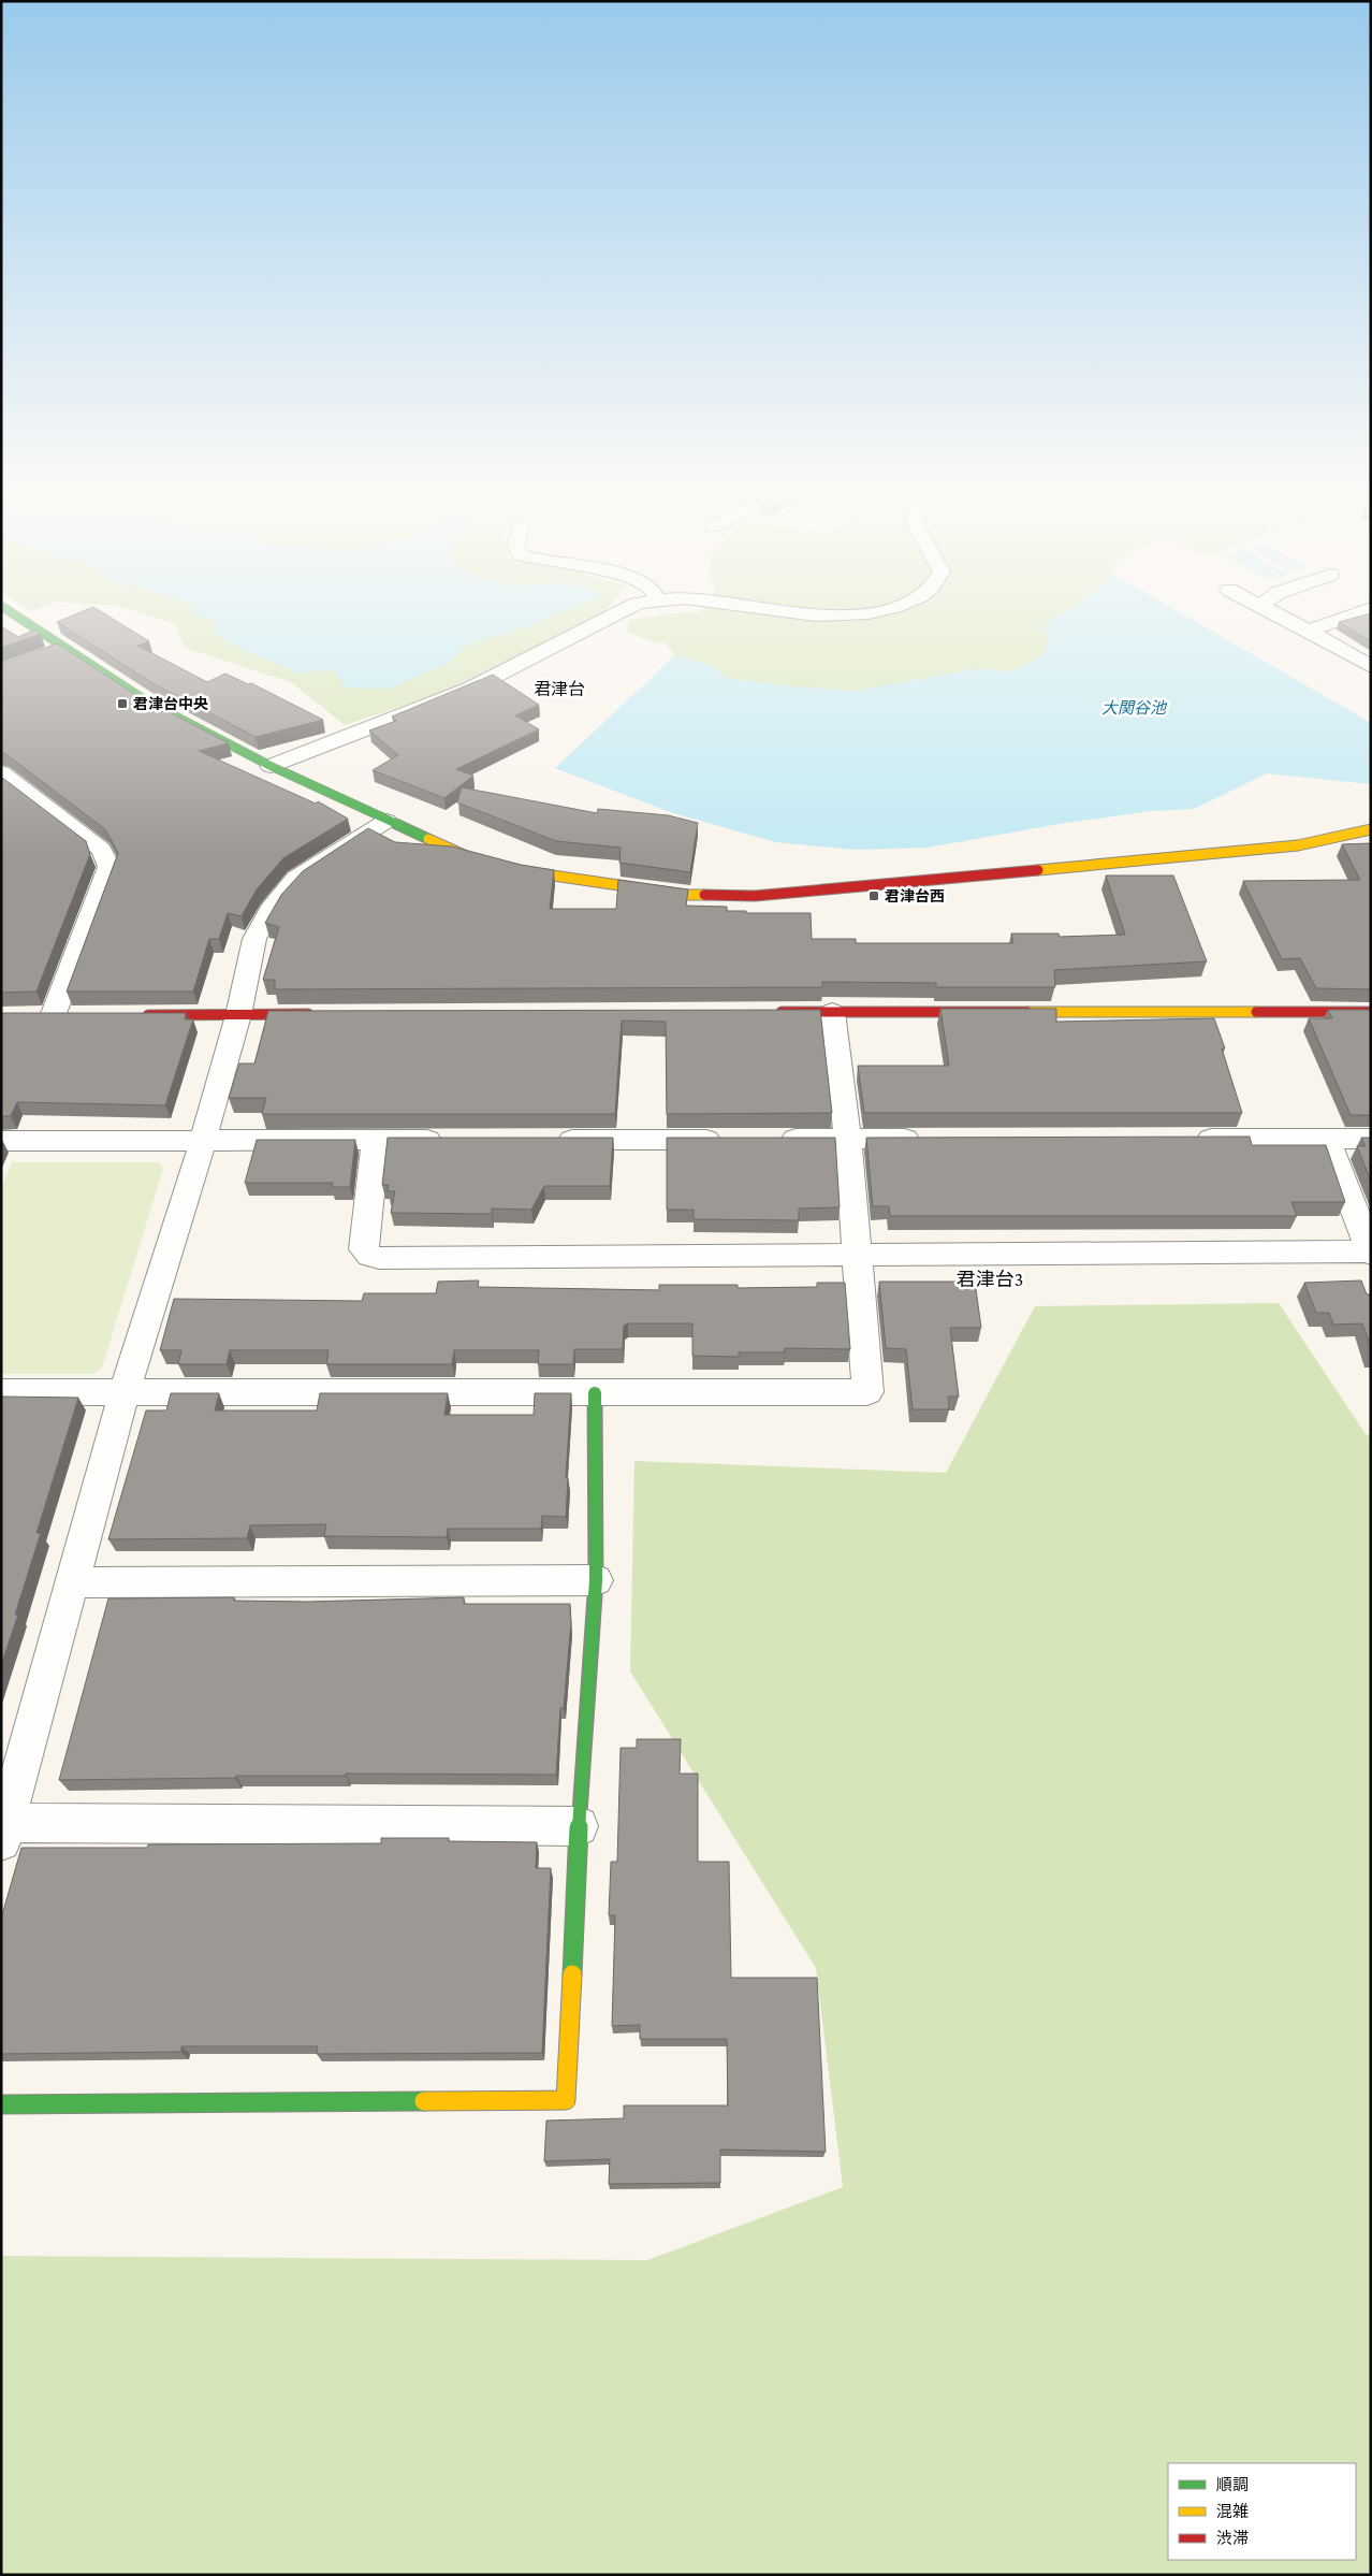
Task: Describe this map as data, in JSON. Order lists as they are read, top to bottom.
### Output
{
  "districts": ["君津台", "君津台3"],
  "water": ["大関谷池"],
  "places": {
    "transit": ["君津台中央", "君津台西"]
  },
  "legend": ["順調", "混雑", "渋滞"]
}
